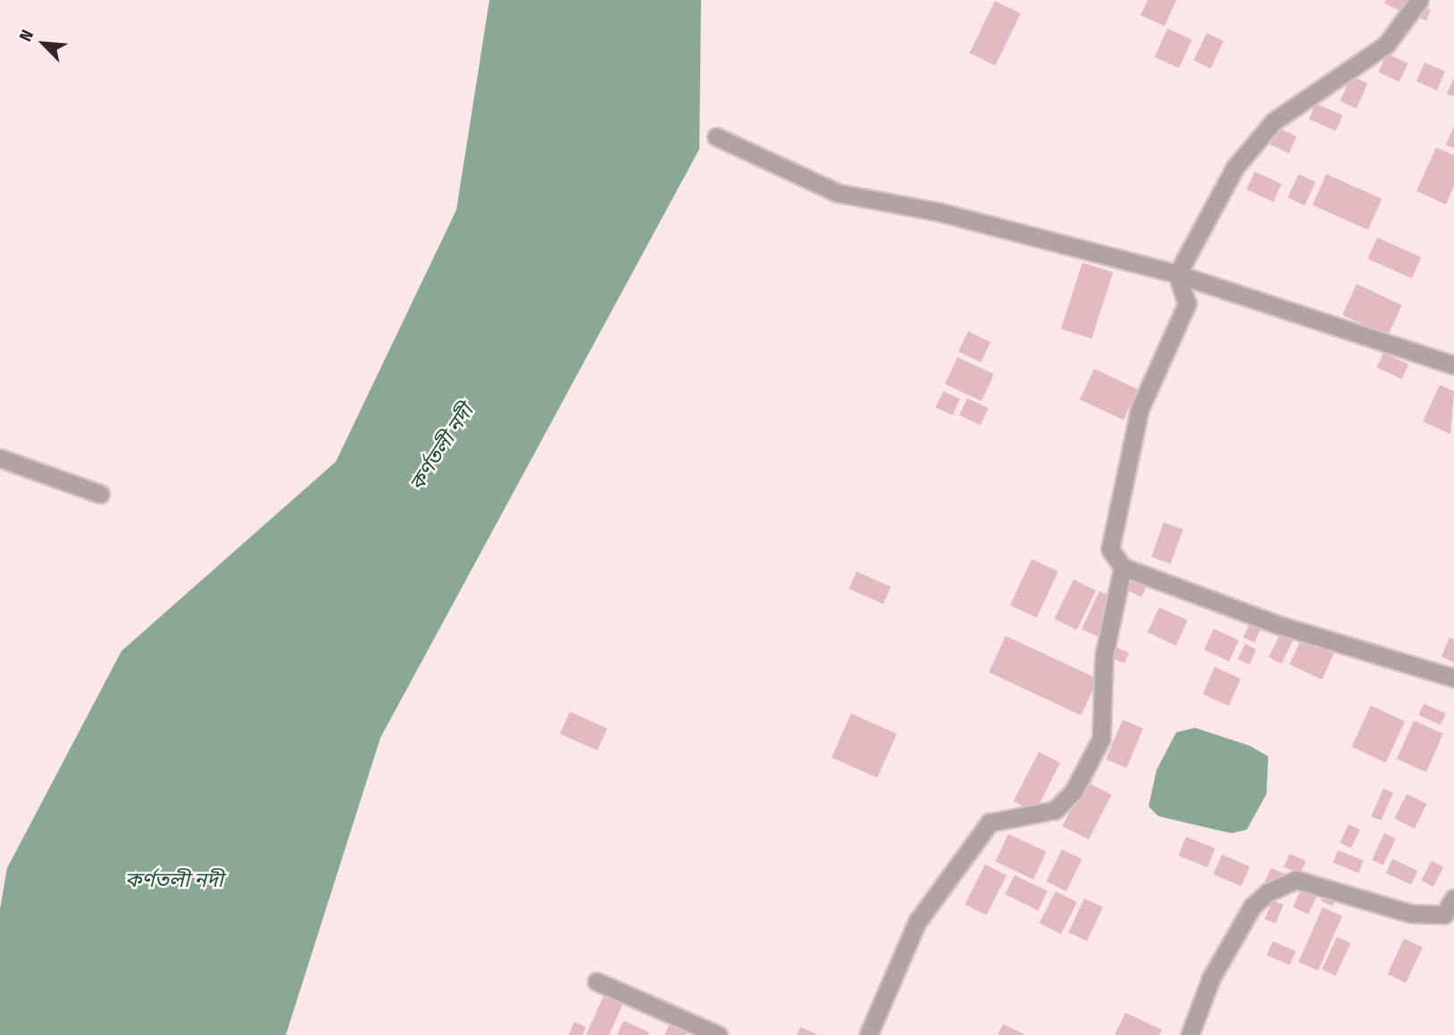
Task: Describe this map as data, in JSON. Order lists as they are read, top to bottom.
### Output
{
  "water": ["কর্ণতলী নদী"],
  "north": "top left"
}
